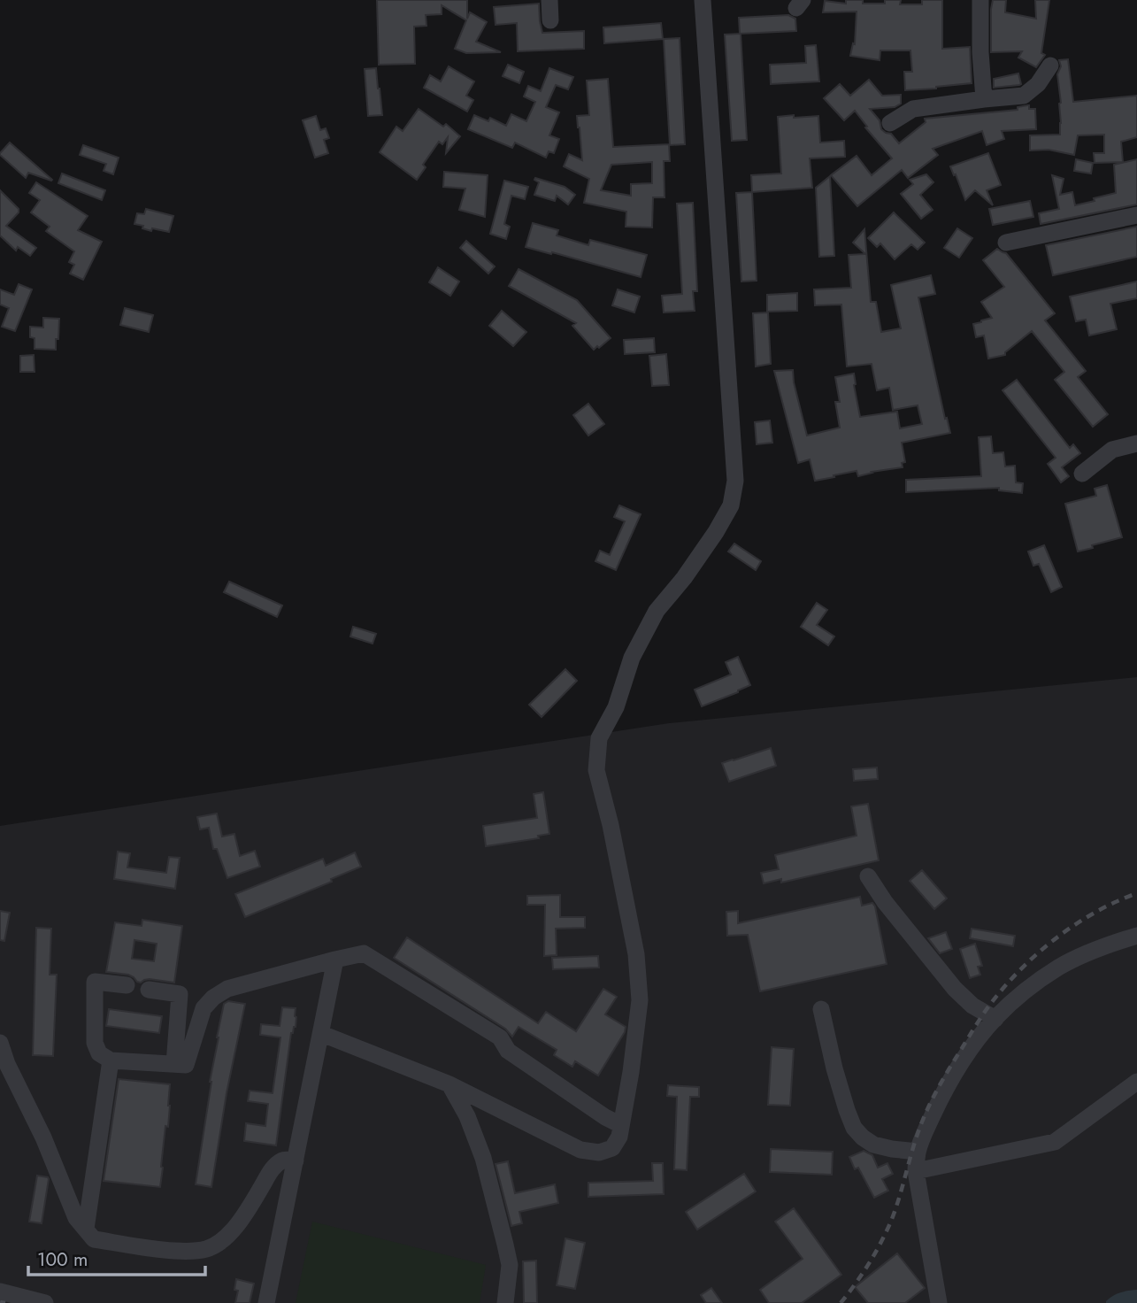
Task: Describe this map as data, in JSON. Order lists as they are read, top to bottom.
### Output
{
  "scale_bar": "100 m"
}
